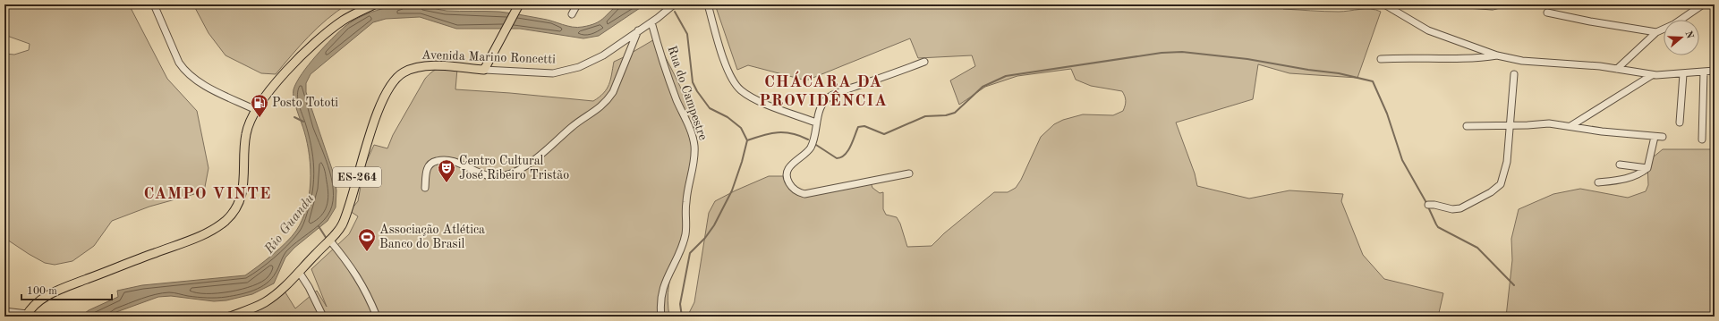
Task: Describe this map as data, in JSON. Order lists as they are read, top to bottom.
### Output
{
  "streets": {
    "main road": ["Avenida Marino Roncetti", "ES-264"],
    "street": ["Rua do Campestre"]
  },
  "crossings": [
    ["Avenida Marino Roncetti", "Rua do Campestre"]
  ],
  "districts": ["CHÁCARA DA PROVIDÊNCIA", "CAMPO VINTE"],
  "water": ["Rio Guandu"],
  "places": {
    "fuel station": ["Posto Tototi"],
    "theatre": ["Centro Cultural José Ribeiro Tristão"],
    "sports": ["Associação Atlética Banco do Brasil"]
  },
  "scale_bar": "100 m",
  "north": "right"
}
